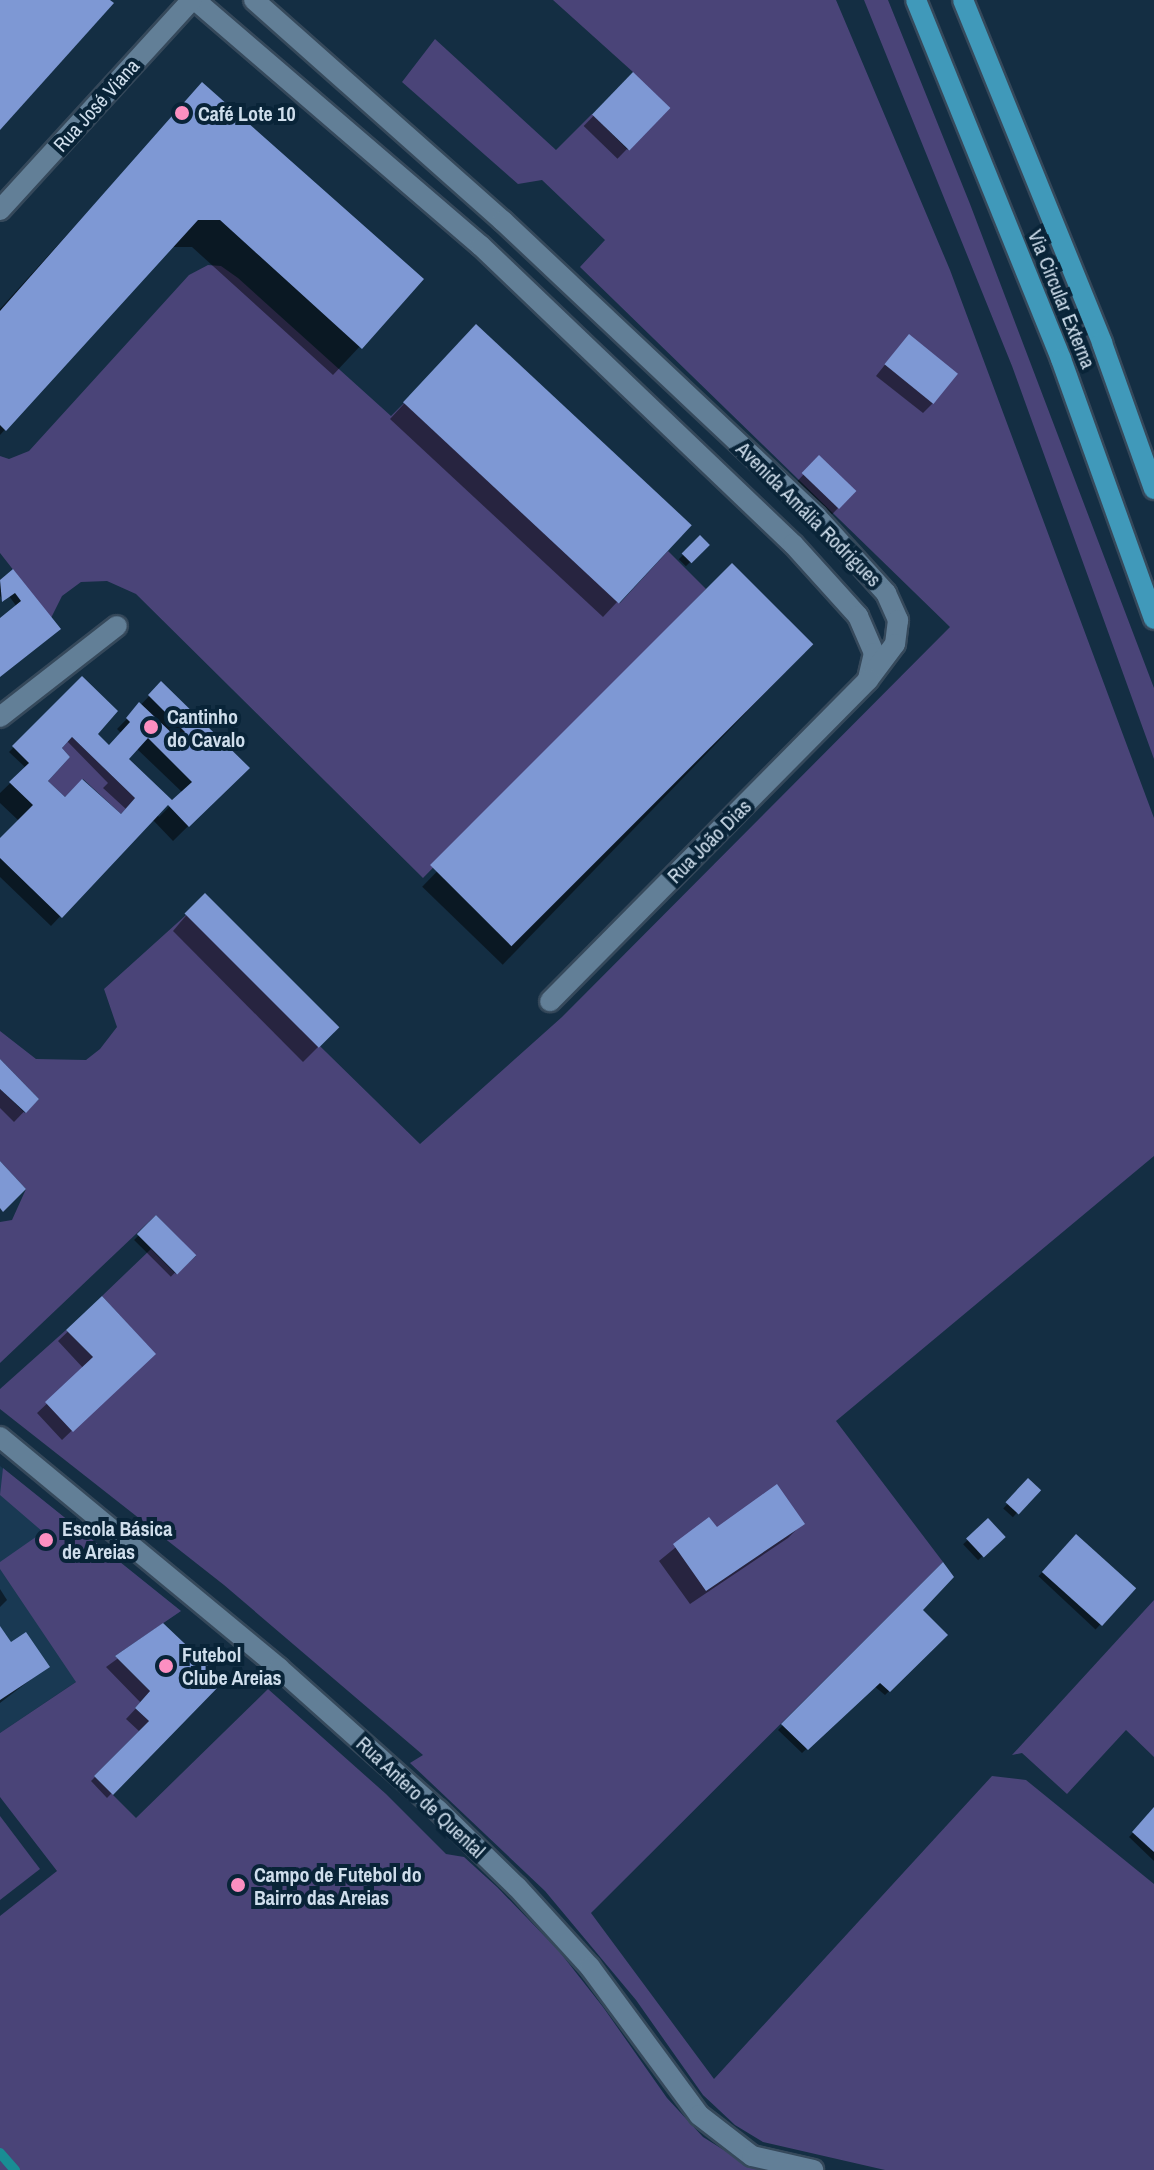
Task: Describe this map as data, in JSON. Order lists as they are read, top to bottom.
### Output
{
  "streets": {
    "main road": ["Via Circular Externa"],
    "street": [
      "Rua José Viana",
      "Avenida Amália Rodrigues",
      "Rua João Dias",
      "Rua Antero de Quental"
    ]
  },
  "crossings": [
    ["Rua José Viana", "Avenida Amália Rodrigues"],
    ["Avenida Amália Rodrigues", "Rua João Dias"]
  ],
  "places": [
    "Café Lote 10",
    "Cantinho do Cavalo",
    "Escola Básica de Areias",
    "Futebol Clube Areias",
    "Campo de Futebol do Bairro das Areias"
  ]
}
